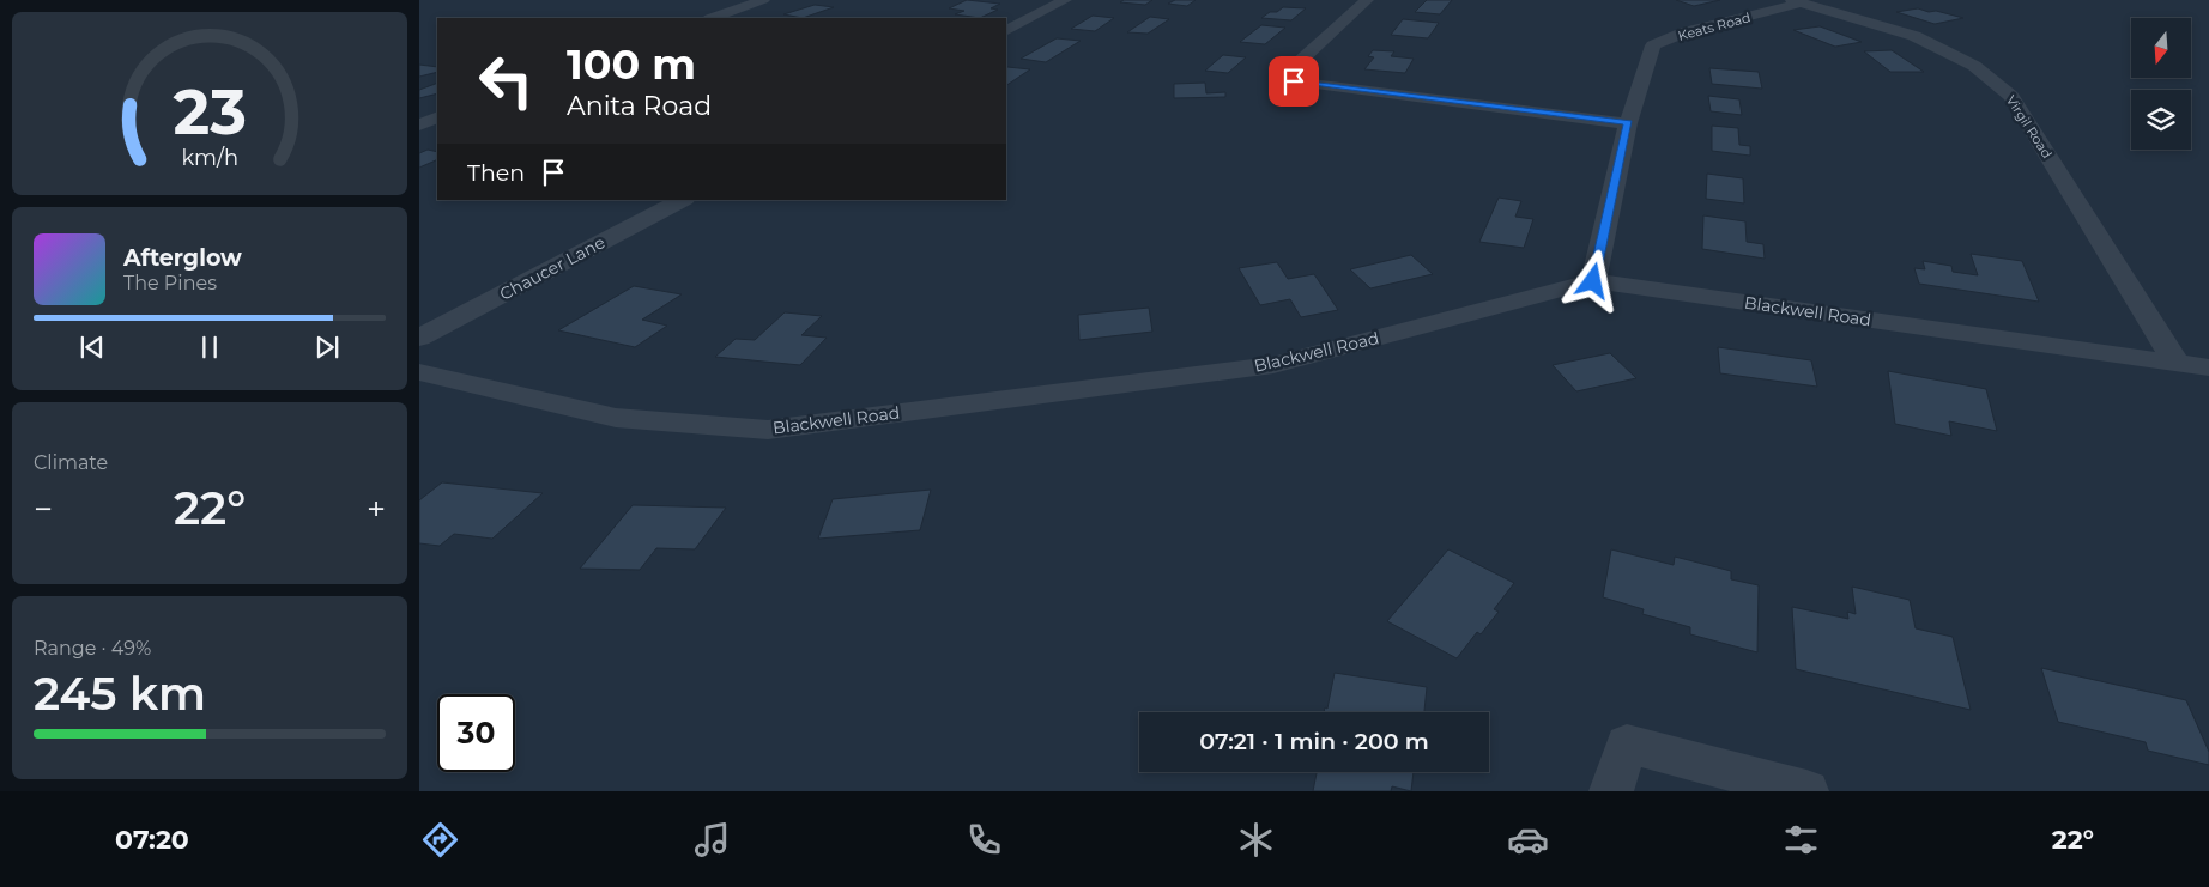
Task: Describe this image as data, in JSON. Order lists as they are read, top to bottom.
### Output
{
  "streets": {
    "street": [
      "Keats Road",
      "Virgil Road",
      "Chaucer Lane",
      "Blackwell Road"
    ]
  },
  "crossings": [
    ["Keats Road", "Virgil Road"],
    ["Keats Road", "Blackwell Road"],
    ["Virgil Road", "Blackwell Road"]
  ],
  "north": "bottom",
  "page": {
    "turn": ["100 m", "Anita Road"],
    "then": "Then",
    "song": ["Afterglow", "The Pines"],
    "tile": [
      "Climate",
      ["Range · 49%", "245 km"]
    ],
    "heat": ["−", "22°", "+"],
    "limit": "30",
    "trip": "07:21 · 1 min · 200 m",
    "tabs": ["07:20", "22°"],
    "gauge": ["23", "km/h"]
  }
}
